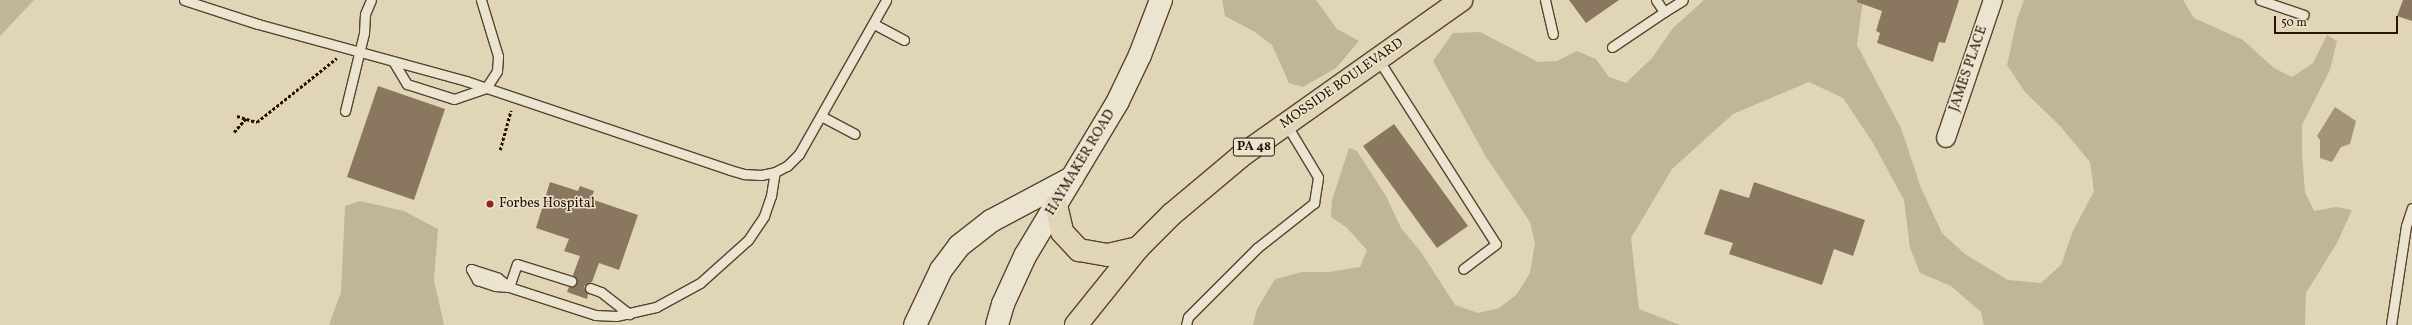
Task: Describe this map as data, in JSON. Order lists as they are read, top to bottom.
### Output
{
  "streets": {
    "main road": ["MOSSIDE BOULEVARD", "PA 48", "HAYMAKER ROAD"],
    "street": ["JAMES PLACE"]
  },
  "places": ["Forbes Hospital"],
  "scale_bar": "50 m"
}
